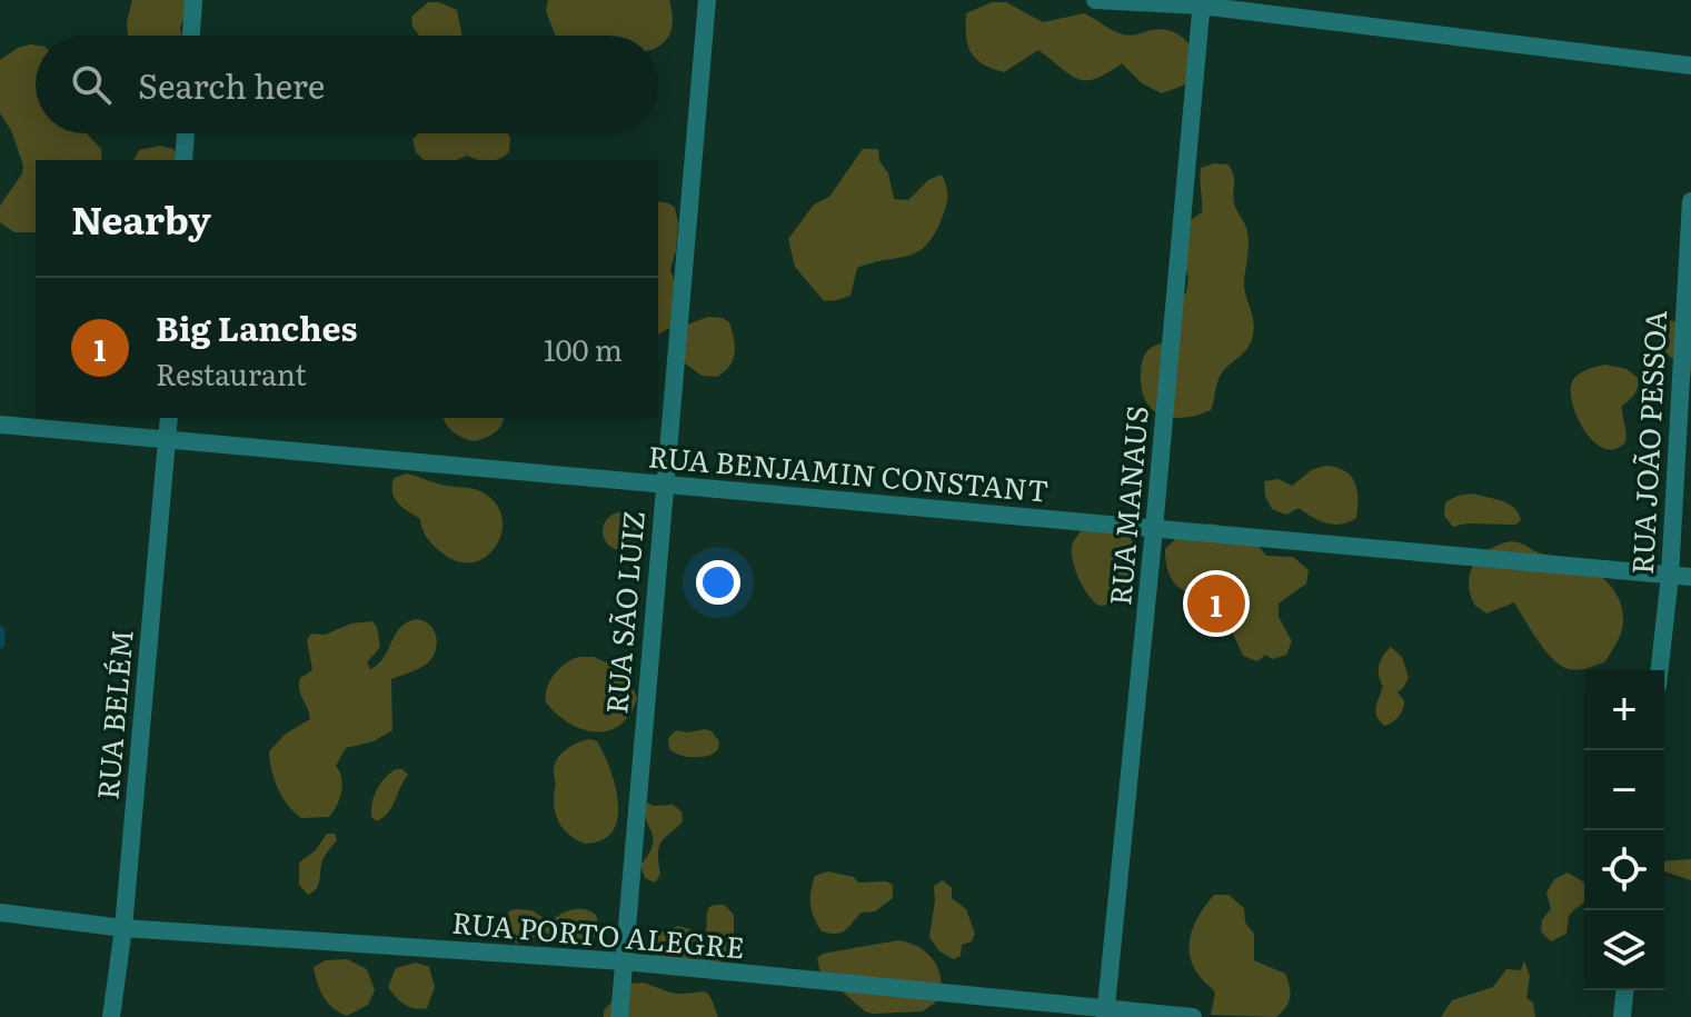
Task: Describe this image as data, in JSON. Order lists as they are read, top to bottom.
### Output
{
  "streets": {
    "street": [
      "RUA JOÃO PESSOA",
      "RUA BENJAMIN CONSTANT",
      "RUA MANAUS",
      "RUA SÃO LUIZ",
      "RUA BELÉM",
      "RUA PORTO ALEGRE"
    ]
  },
  "crossings": [
    ["RUA JOÃO PESSOA", "RUA BENJAMIN CONSTANT"],
    ["RUA BENJAMIN CONSTANT", "RUA MANAUS"],
    ["RUA BENJAMIN CONSTANT", "RUA SÃO LUIZ"],
    ["RUA BENJAMIN CONSTANT", "RUA BELÉM"],
    ["RUA MANAUS", "RUA PORTO ALEGRE"],
    ["RUA SÃO LUIZ", "RUA PORTO ALEGRE"],
    ["RUA BELÉM", "RUA PORTO ALEGRE"]
  ],
  "page": {
    "search": "Search here",
    "heading": "Nearby",
    "list": [
      {
        "mark": "1",
        "name": "Big Lanches",
        "note": "Restaurant",
        "value": "100 m"
      }
    ],
    "pins": "1",
    "map_buttons": ["+", "−"]
  }
}
